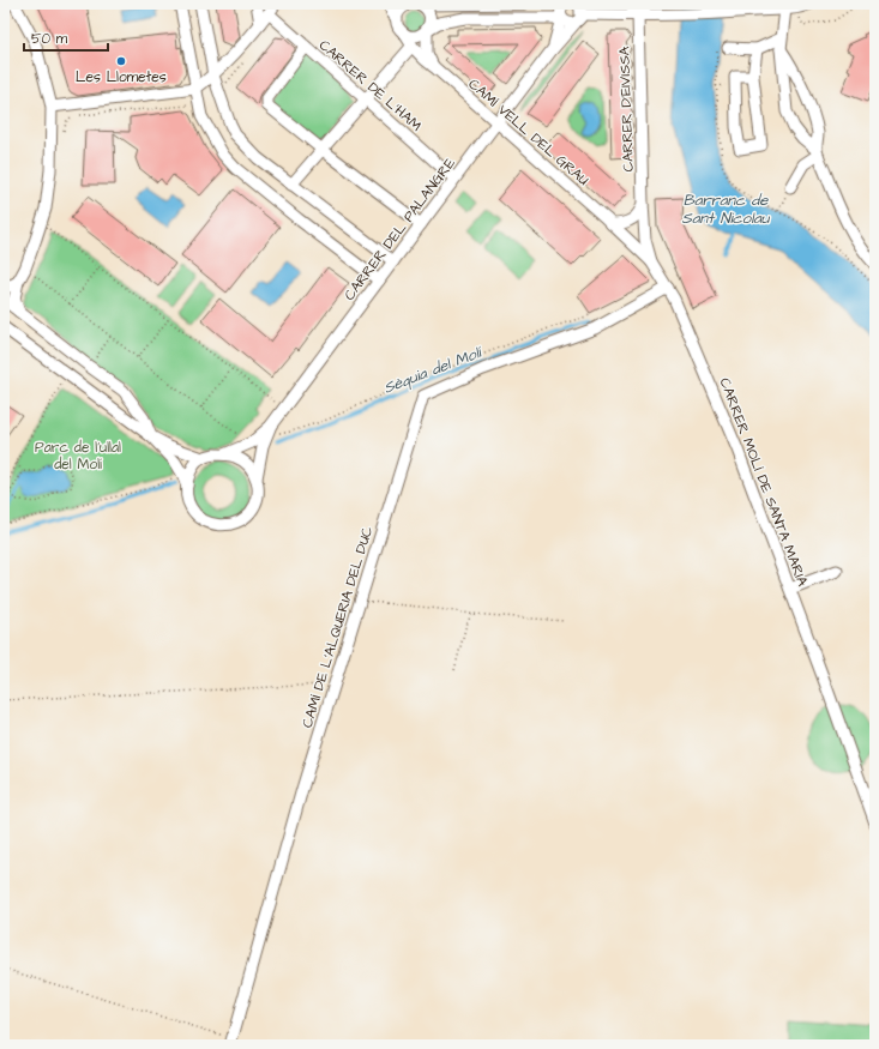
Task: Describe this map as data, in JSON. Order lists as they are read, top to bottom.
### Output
{
  "streets": {
    "street": [
      "CARRER DE L'HAM",
      "CARRER D'EIVISSA",
      "CAMÍ VELL DEL GRAU",
      "CARRER DEL PALANGRE",
      "CARRER MOLÍ DE SANTA MARIA",
      "CAMÍ DE L'ALQUERIA DEL DUC"
    ]
  },
  "crossings": [
    ["CARRER DE L'HAM", "CARRER DEL PALANGRE"],
    ["CARRER D'EIVISSA", "CAMÍ VELL DEL GRAU"],
    ["CARRER D'EIVISSA", "CARRER MOLÍ DE SANTA MARIA"],
    ["CAMÍ VELL DEL GRAU", "CARRER DEL PALANGRE"]
  ],
  "water": ["Barranc de Sant Nicolau", "Sèquia del Molí"],
  "parks": ["Parc de l'ullal del Molí"],
  "places": ["Les Llometes"],
  "scale_bar": "50 m"
}
